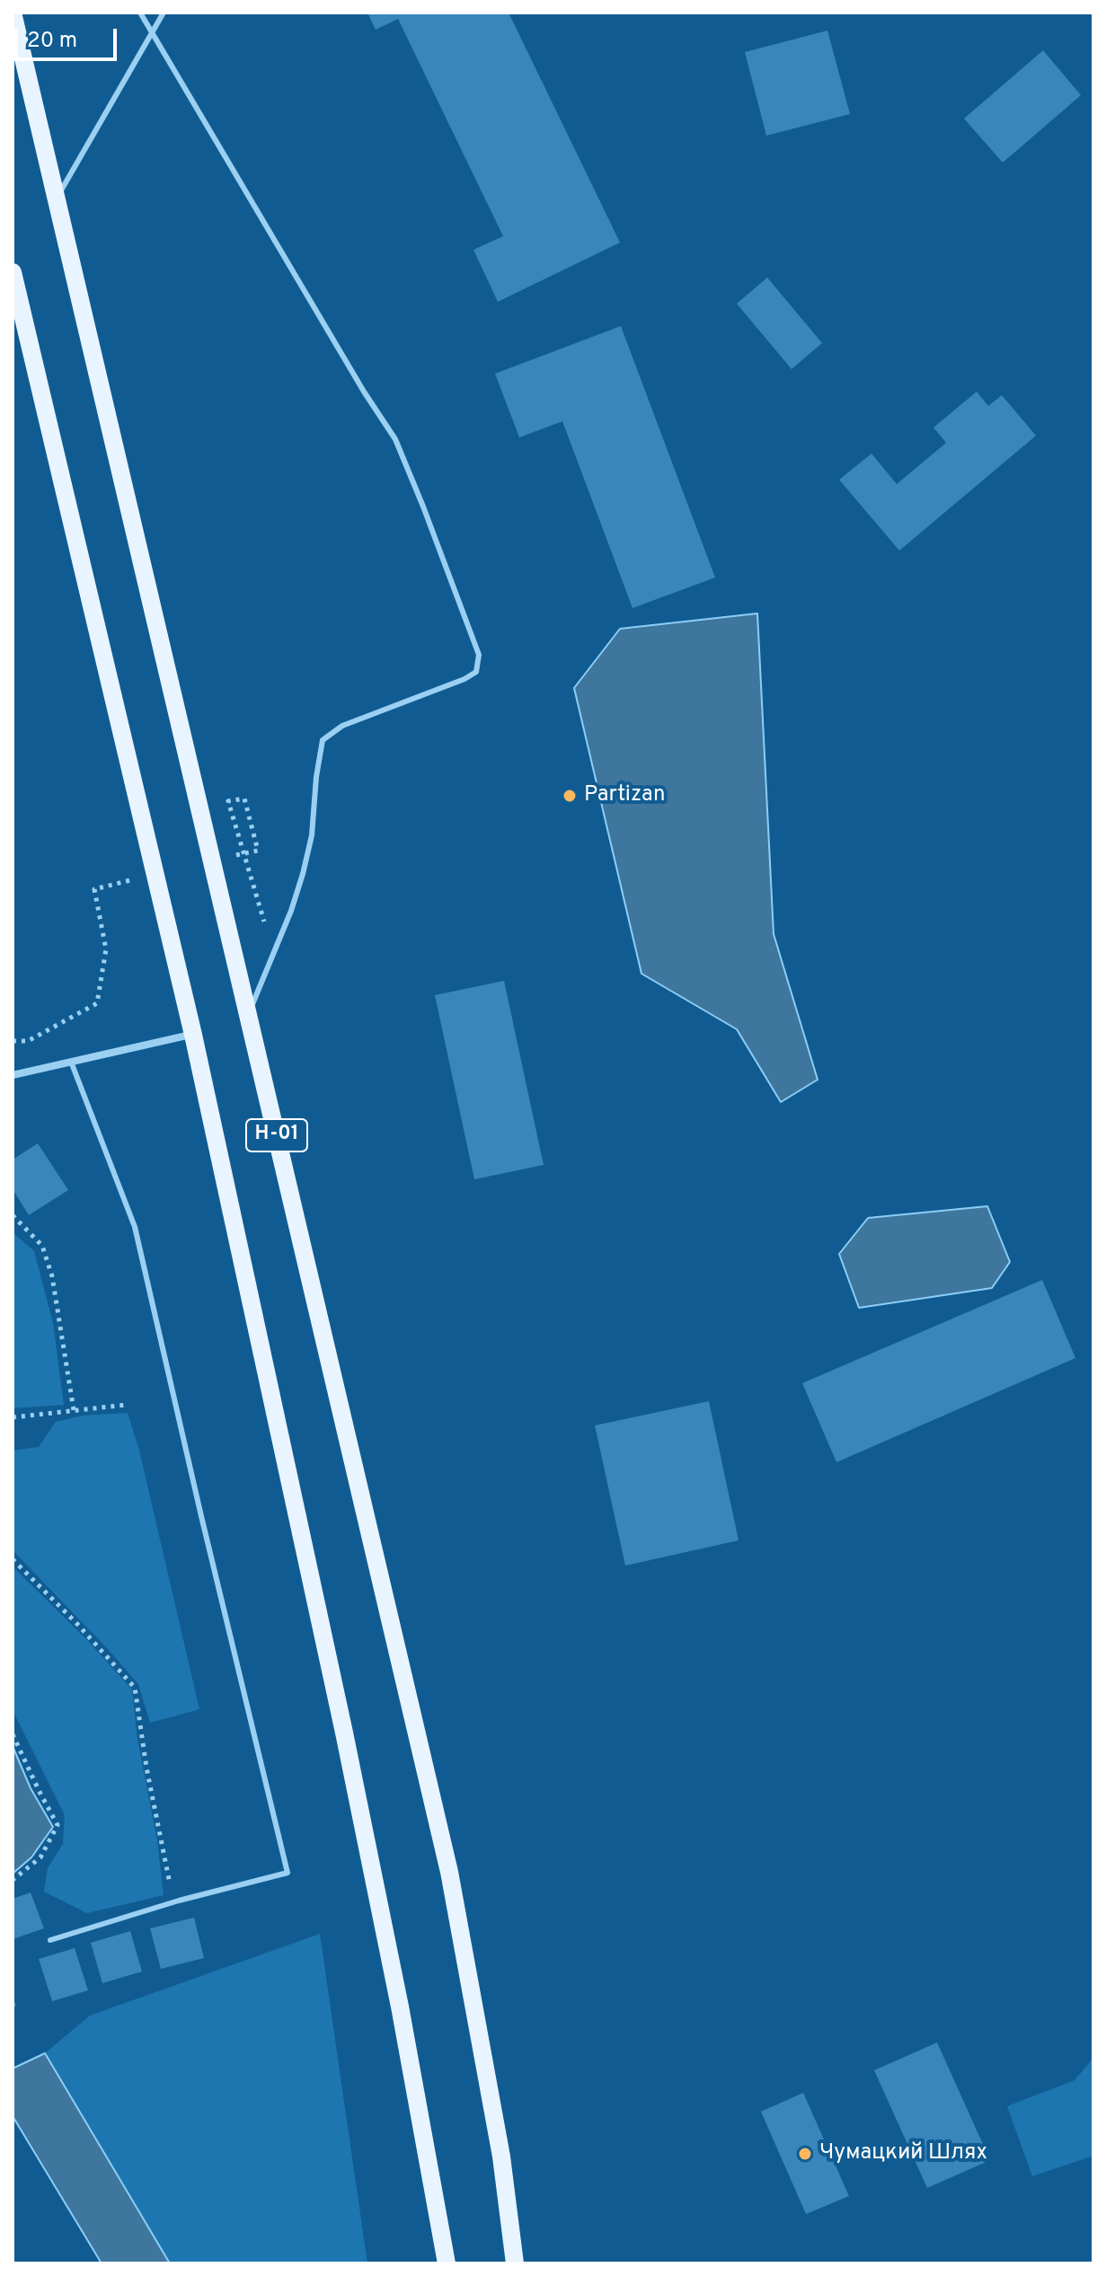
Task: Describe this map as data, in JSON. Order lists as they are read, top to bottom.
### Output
{
  "streets": {
    "main road": ["Н-01"]
  },
  "places": ["Partizan", "Чумацкий Шлях"],
  "scale_bar": "20 m"
}
